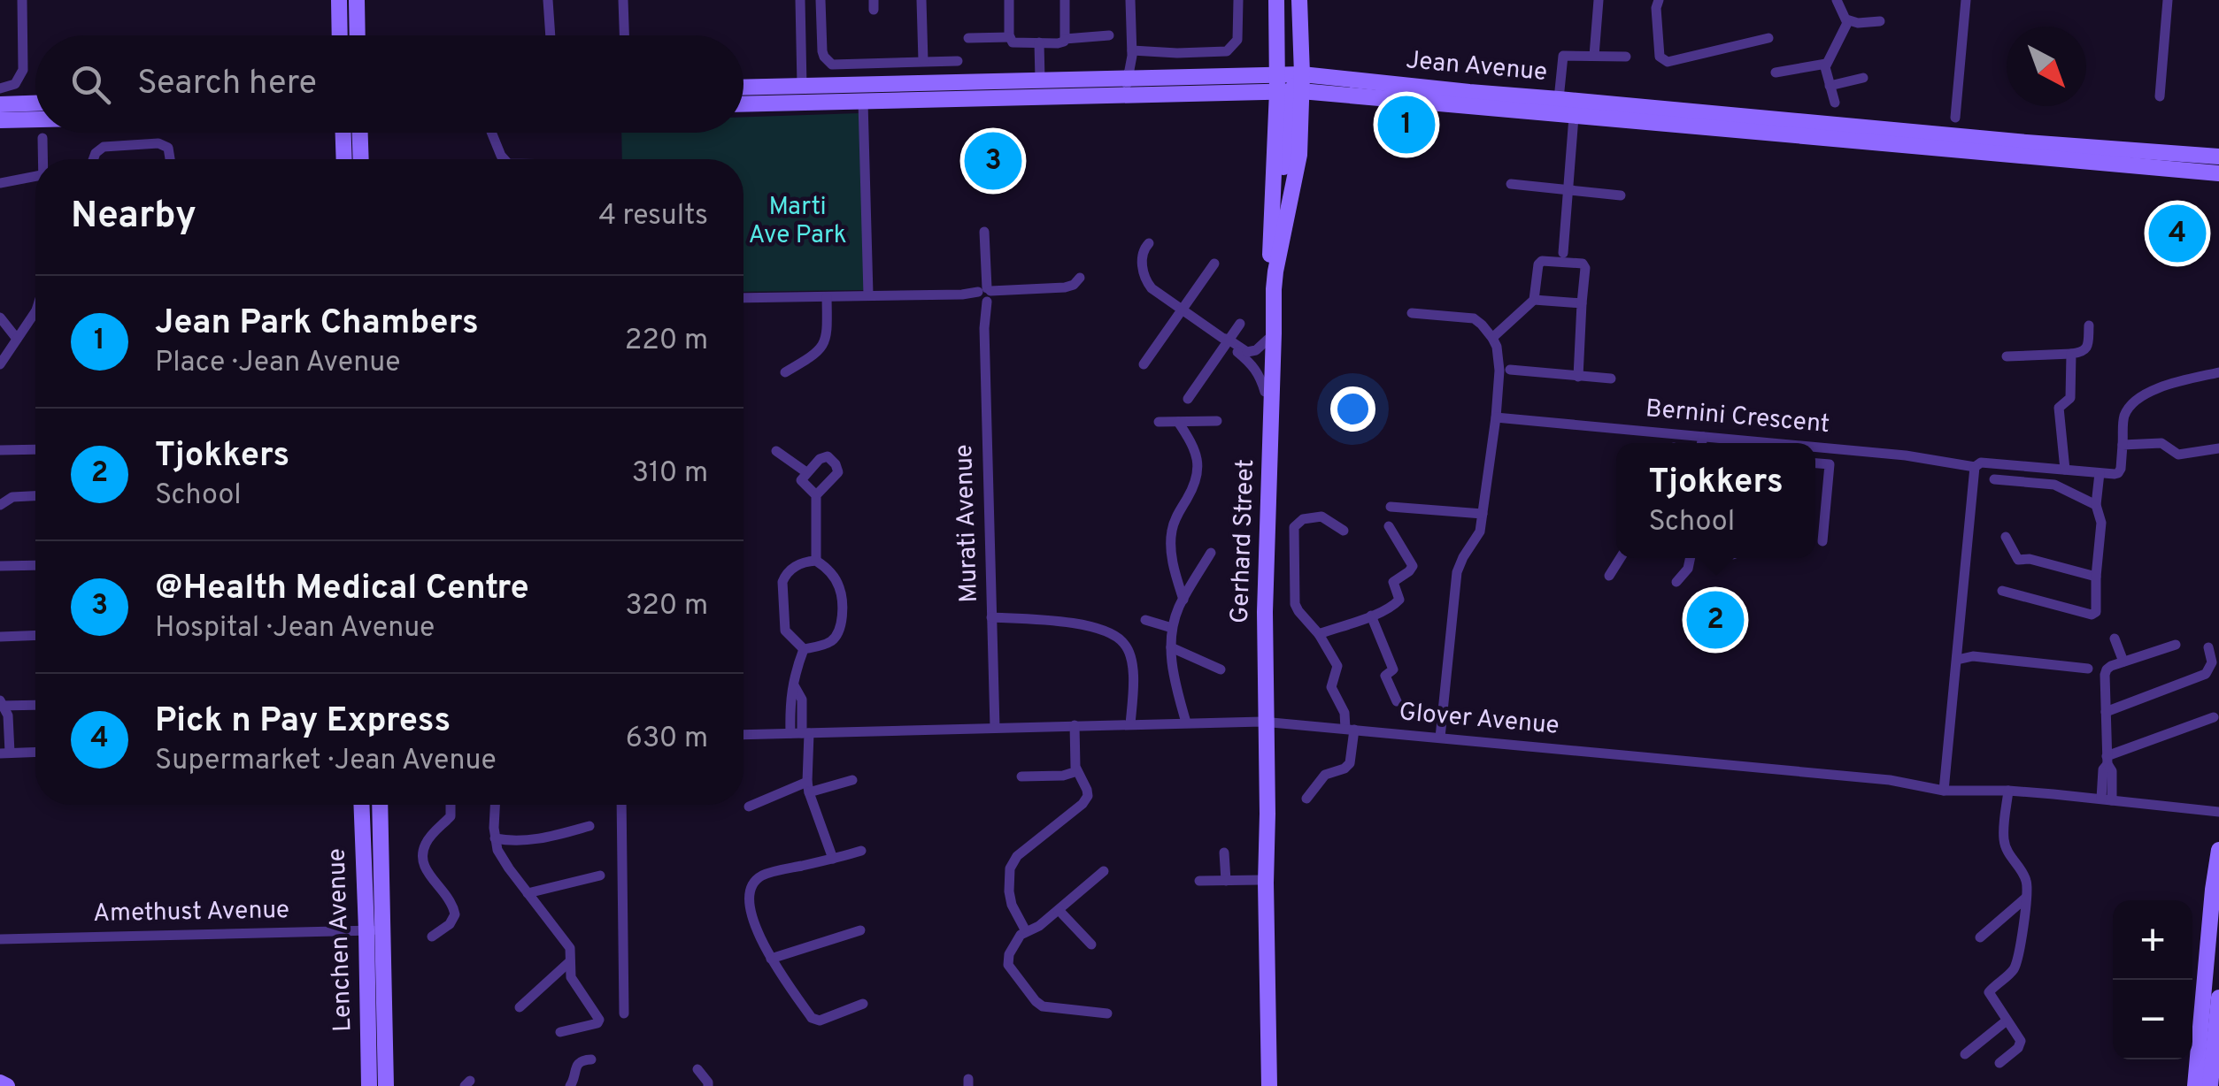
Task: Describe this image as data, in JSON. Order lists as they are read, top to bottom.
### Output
{
  "streets": {
    "main road": ["Jean Avenue", "Gerhard Street", "Lenchen Avenue"],
    "street": [
      "Bernini Crescent",
      "Murati Avenue",
      "Glover Avenue",
      "Amethust Avenue"
    ]
  },
  "crossings": [
    ["Jean Avenue", "Gerhard Street"],
    ["Murati Avenue", "Glover Avenue"],
    ["Gerhard Street", "Glover Avenue"],
    ["Amethust Avenue", "Lenchen Avenue"]
  ],
  "parks": ["Marti Ave Park"],
  "north": "bottom right",
  "page": {
    "search": "Search here",
    "pins": [
      "1",
      "3",
      "4",
      "2"
    ],
    "heading": ["Nearby", "4 results"],
    "list": [
      {
        "mark": "1",
        "name": "Jean Park Chambers",
        "note": "Place · Jean Avenue",
        "value": "220 m"
      },
      {
        "mark": "2",
        "name": "Tjokkers",
        "note": "School",
        "value": "310 m"
      },
      {
        "mark": "3",
        "name": "@Health Medical Centre",
        "note": "Hospital · Jean Avenue",
        "value": "320 m"
      },
      {
        "mark": "4",
        "name": "Pick n Pay Express",
        "note": "Supermarket · Jean Avenue",
        "value": "630 m"
      }
    ],
    "popup": ["Tjokkers", "School"],
    "map_buttons": ["+", "−"]
  }
}
